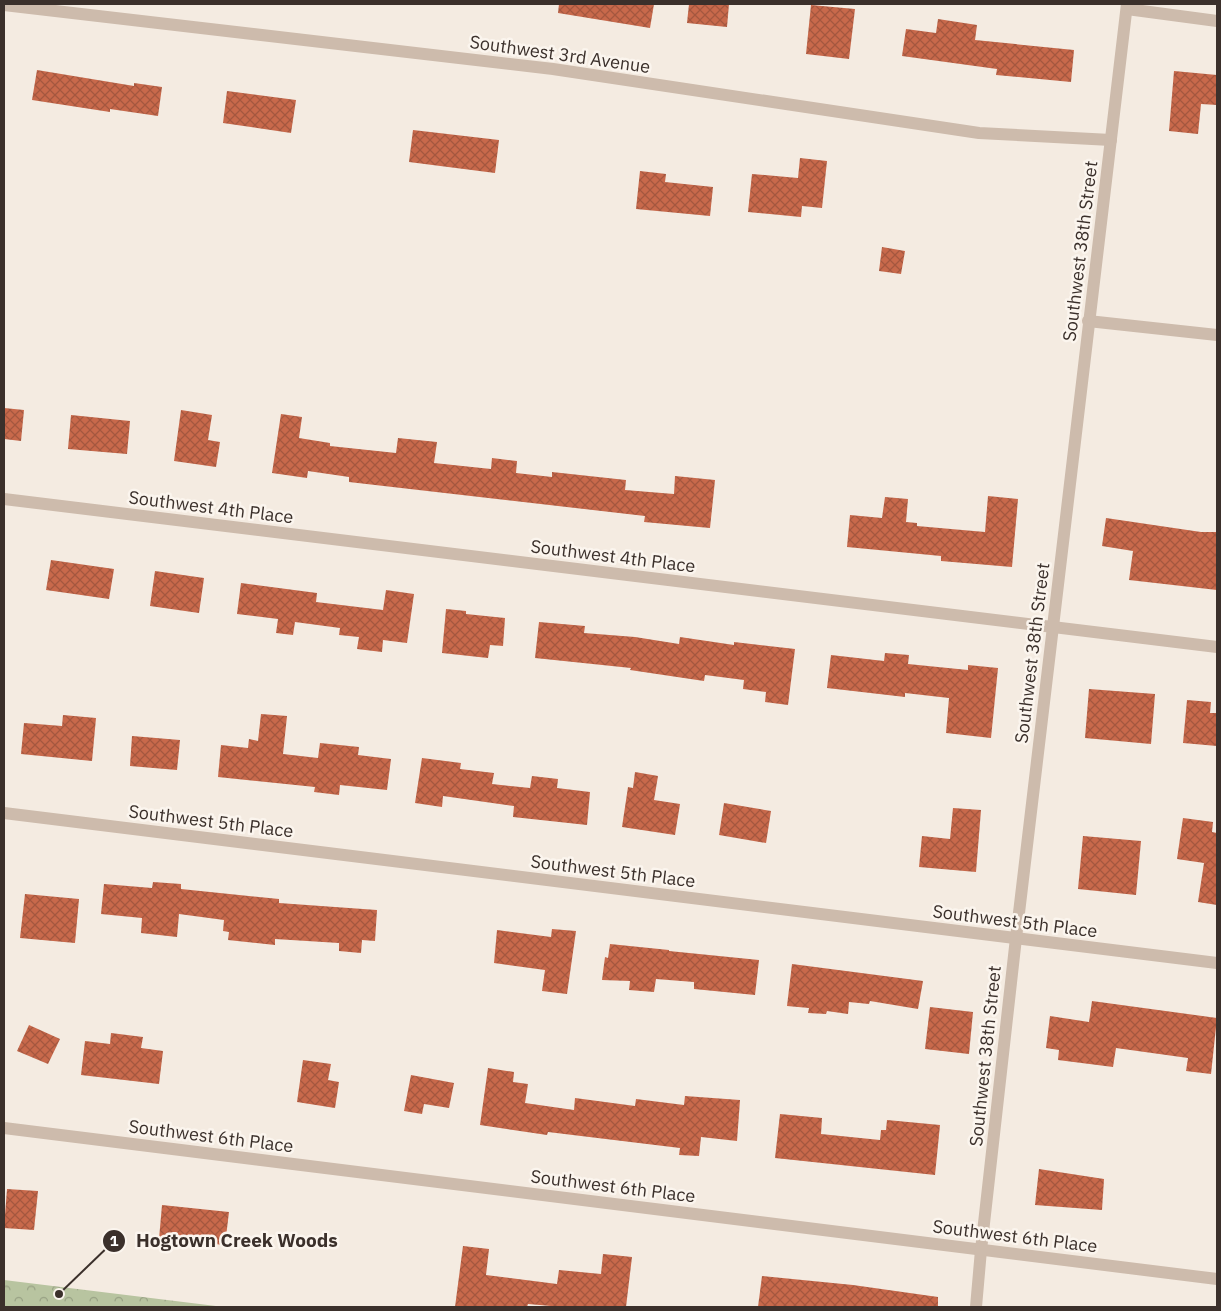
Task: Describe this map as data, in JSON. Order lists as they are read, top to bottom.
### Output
{
  "streets": {
    "street": [
      "Southwest 3rd Avenue",
      "Southwest 38th Street",
      "Southwest 4th Place",
      "Southwest 5th Place",
      "Southwest 6th Place"
    ]
  },
  "crossings": [
    ["Southwest 3rd Avenue", "Southwest 38th Street"],
    ["Southwest 38th Street", "Southwest 4th Place"],
    ["Southwest 38th Street", "Southwest 5th Place"],
    ["Southwest 38th Street", "Southwest 6th Place"]
  ],
  "places": ["Hogtown Creek Woods"]
}
